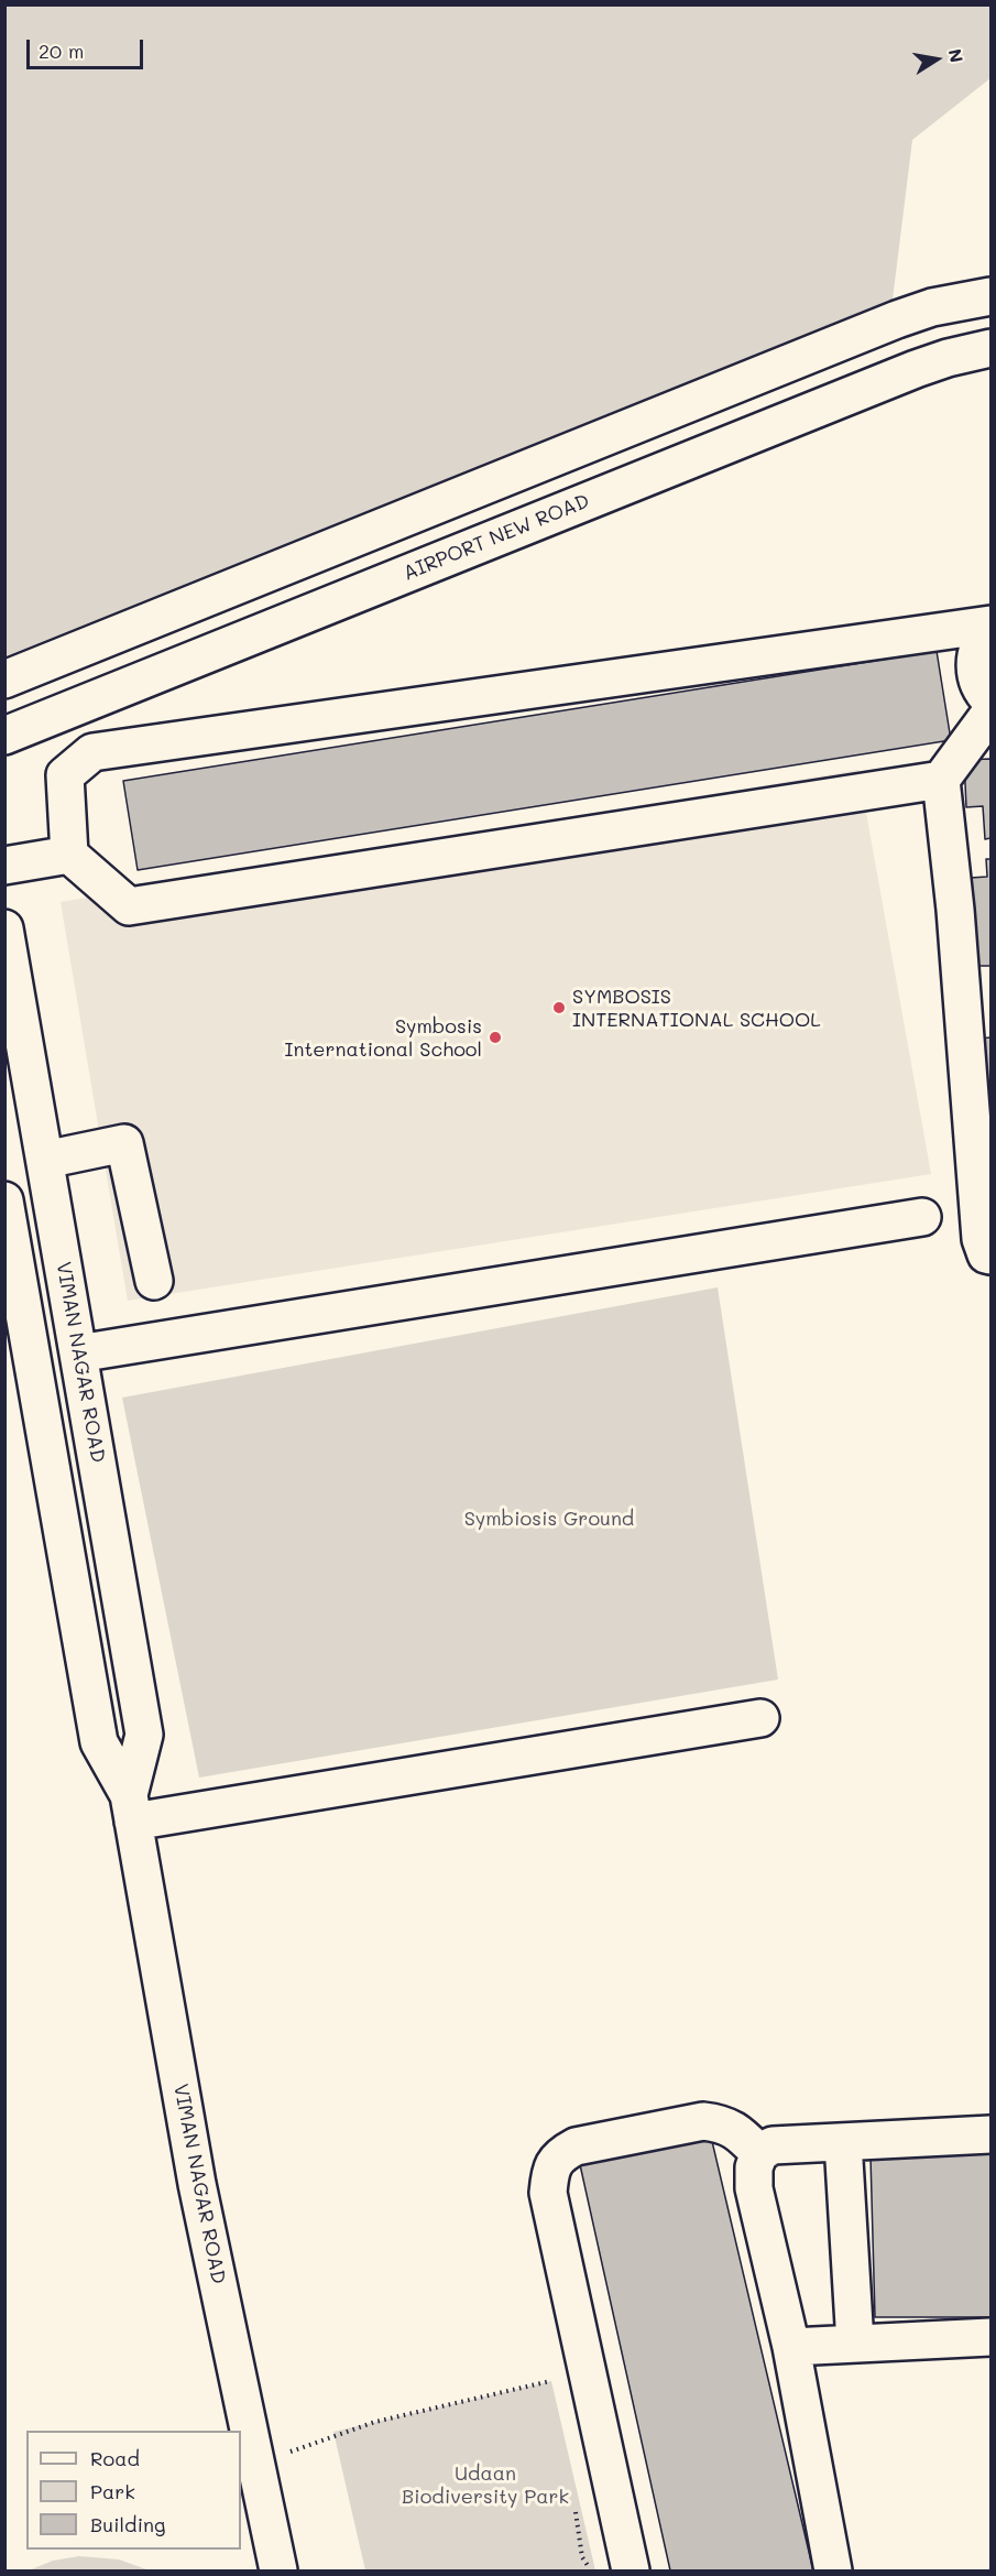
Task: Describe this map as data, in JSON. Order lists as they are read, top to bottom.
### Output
{
  "streets": {
    "street": ["AIRPORT NEW ROAD", "VIMAN NAGAR ROAD"]
  },
  "parks": ["Symbiosis Ground", "Udaan Biodiversity Park"],
  "places": ["SYMBOSIS INTERNATIONAL SCHOOL", "Symbosis International School"],
  "legend": ["Road", "Park", "Building"],
  "scale_bar": "20 m",
  "north": "right"
}
